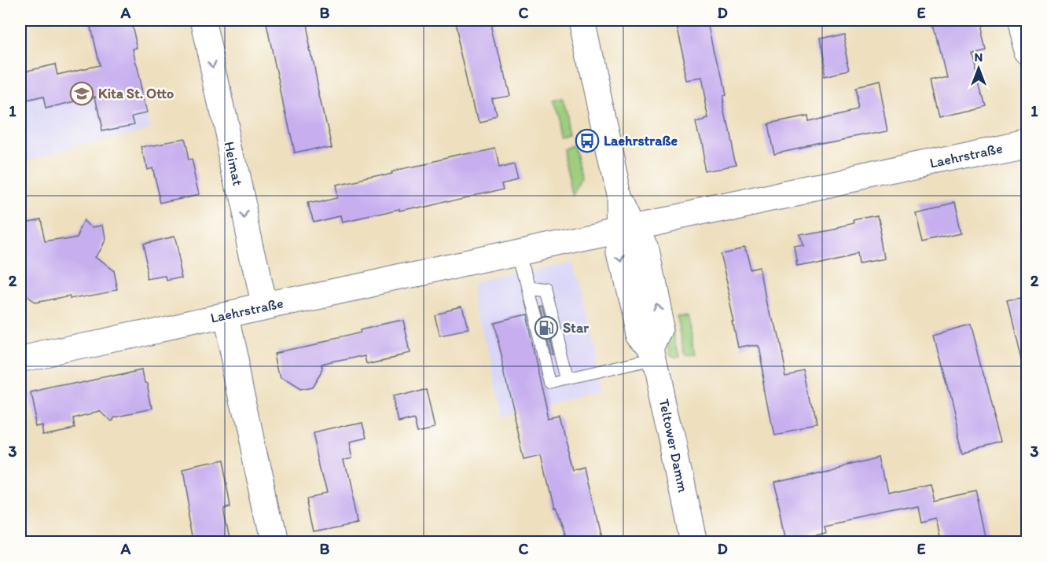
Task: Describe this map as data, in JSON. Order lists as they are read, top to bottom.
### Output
{
  "streets": {
    "main road": ["Teltower Damm"],
    "street": ["Laehrstraße", "Heimat"]
  },
  "crossings": [
    ["Laehrstraße", "Heimat"]
  ],
  "one_way": ["Heimat"],
  "places": {
    "school or university": ["Kita St. Otto"],
    "bus stop": ["Laehrstraße"],
    "fuel station": ["Star"]
  },
  "north": "top",
  "grid": {
    "columns": [
      "A",
      "B",
      "C",
      "D",
      "E"
    ],
    "rows": ["1", "2", "3"]
  }
}
